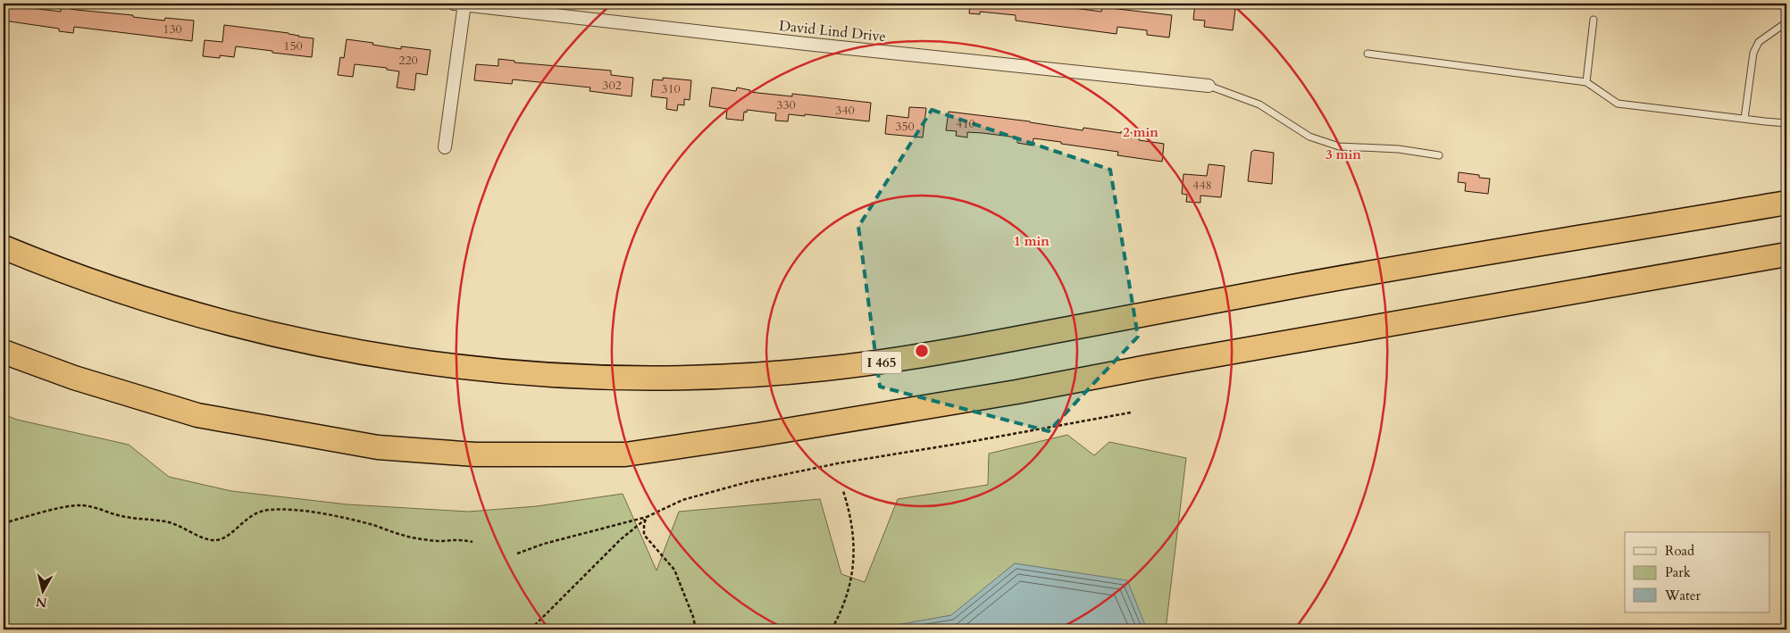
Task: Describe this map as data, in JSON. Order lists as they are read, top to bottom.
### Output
{
  "streets": {
    "highway": ["I 465"],
    "street": ["David Lind Drive"]
  },
  "house_numbers": [
    "130",
    "150",
    "220",
    "302",
    "310",
    "330",
    "340",
    "410",
    "350",
    "448"
  ],
  "legend": ["Road", "Park", "Water"],
  "north": "bottom",
  "rings": ["2 min", "3 min", "1 min"]
}
